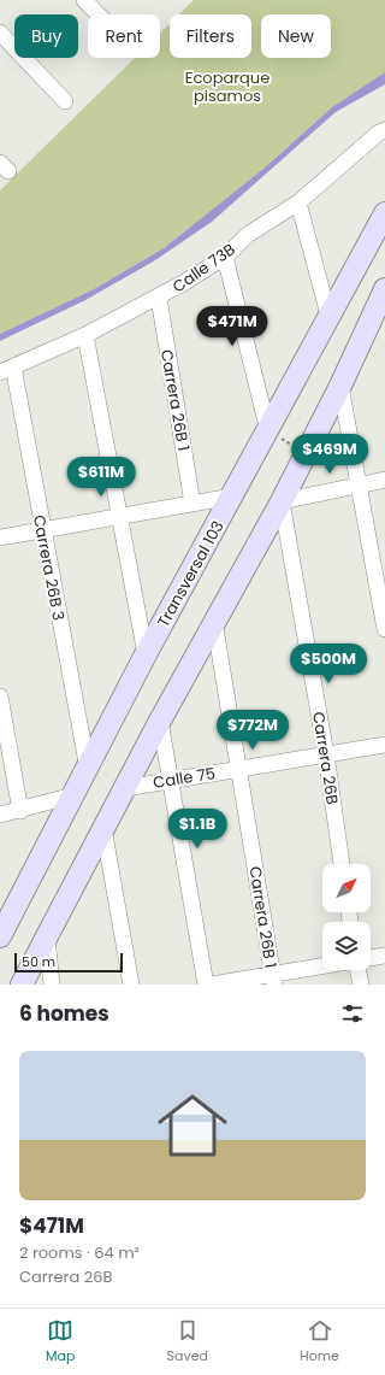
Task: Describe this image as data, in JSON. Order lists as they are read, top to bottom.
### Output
{
  "streets": {
    "street": [
      "Calle 73B",
      "Carrera 26B 1",
      "Carrera 26B 3",
      "Transversal 103",
      "Carrera 26B",
      "Calle 75"
    ]
  },
  "crossings": [
    ["Calle 73B", "Carrera 26B 1"],
    ["Calle 73B", "Carrera 26B 3"],
    ["Carrera 26B 1", "Calle 75"],
    ["Carrera 26B 3", "Transversal 103"],
    ["Carrera 26B", "Calle 75"]
  ],
  "parks": ["Ecoparque pisamos"],
  "scale_bar": "50 m",
  "north": "top right",
  "page": {
    "chip": [
      "Buy",
      "Rent",
      "Filters",
      "New"
    ],
    "price": [
      "$471M",
      "$469M",
      "$611M",
      "$500M",
      "$772M",
      "$1.1B"
    ],
    "scale": "50 m",
    "heading": "6 homes",
    "list": [
      {
        "name": "$471M",
        "note": "2 rooms · 64 m² · Carrera 26B"
      }
    ],
    "tabs": ["Map", "Saved", "Home"]
  }
}
